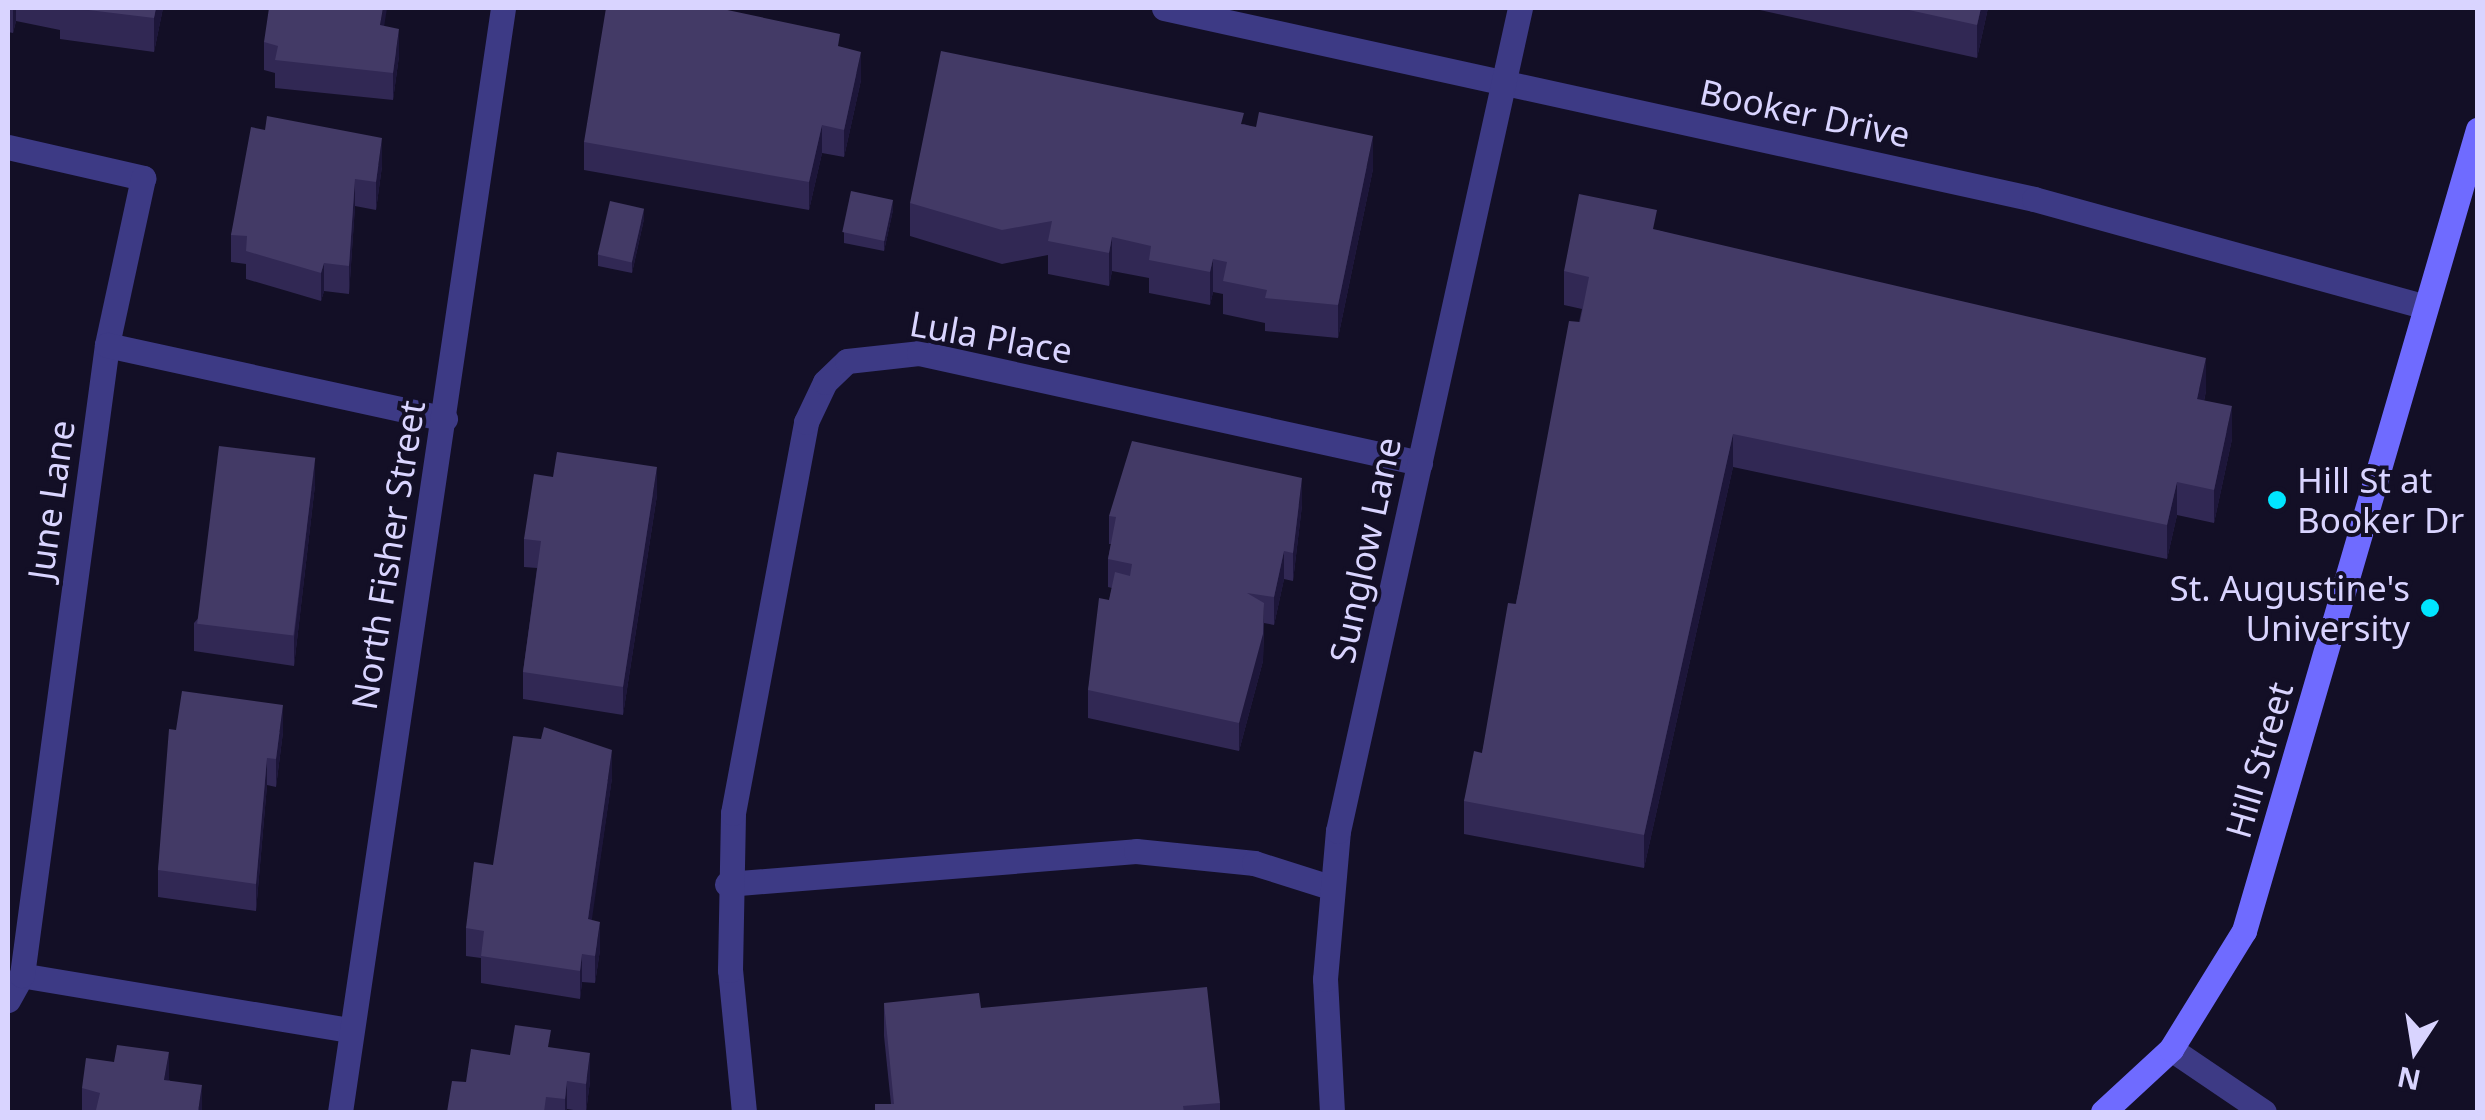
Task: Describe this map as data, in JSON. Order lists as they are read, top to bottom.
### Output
{
  "streets": {
    "street": [
      "Booker Drive",
      "Lula Place",
      "June Lane",
      "Sunglow Lane",
      "North Fisher Street",
      "Hill Street"
    ]
  },
  "crossings": [
    ["Booker Drive", "Sunglow Lane"],
    ["Booker Drive", "Hill Street"],
    ["Lula Place", "Sunglow Lane"]
  ],
  "places": ["Hill St at Booker Dr", "St. Augustine's University"],
  "north": "bottom"
}
